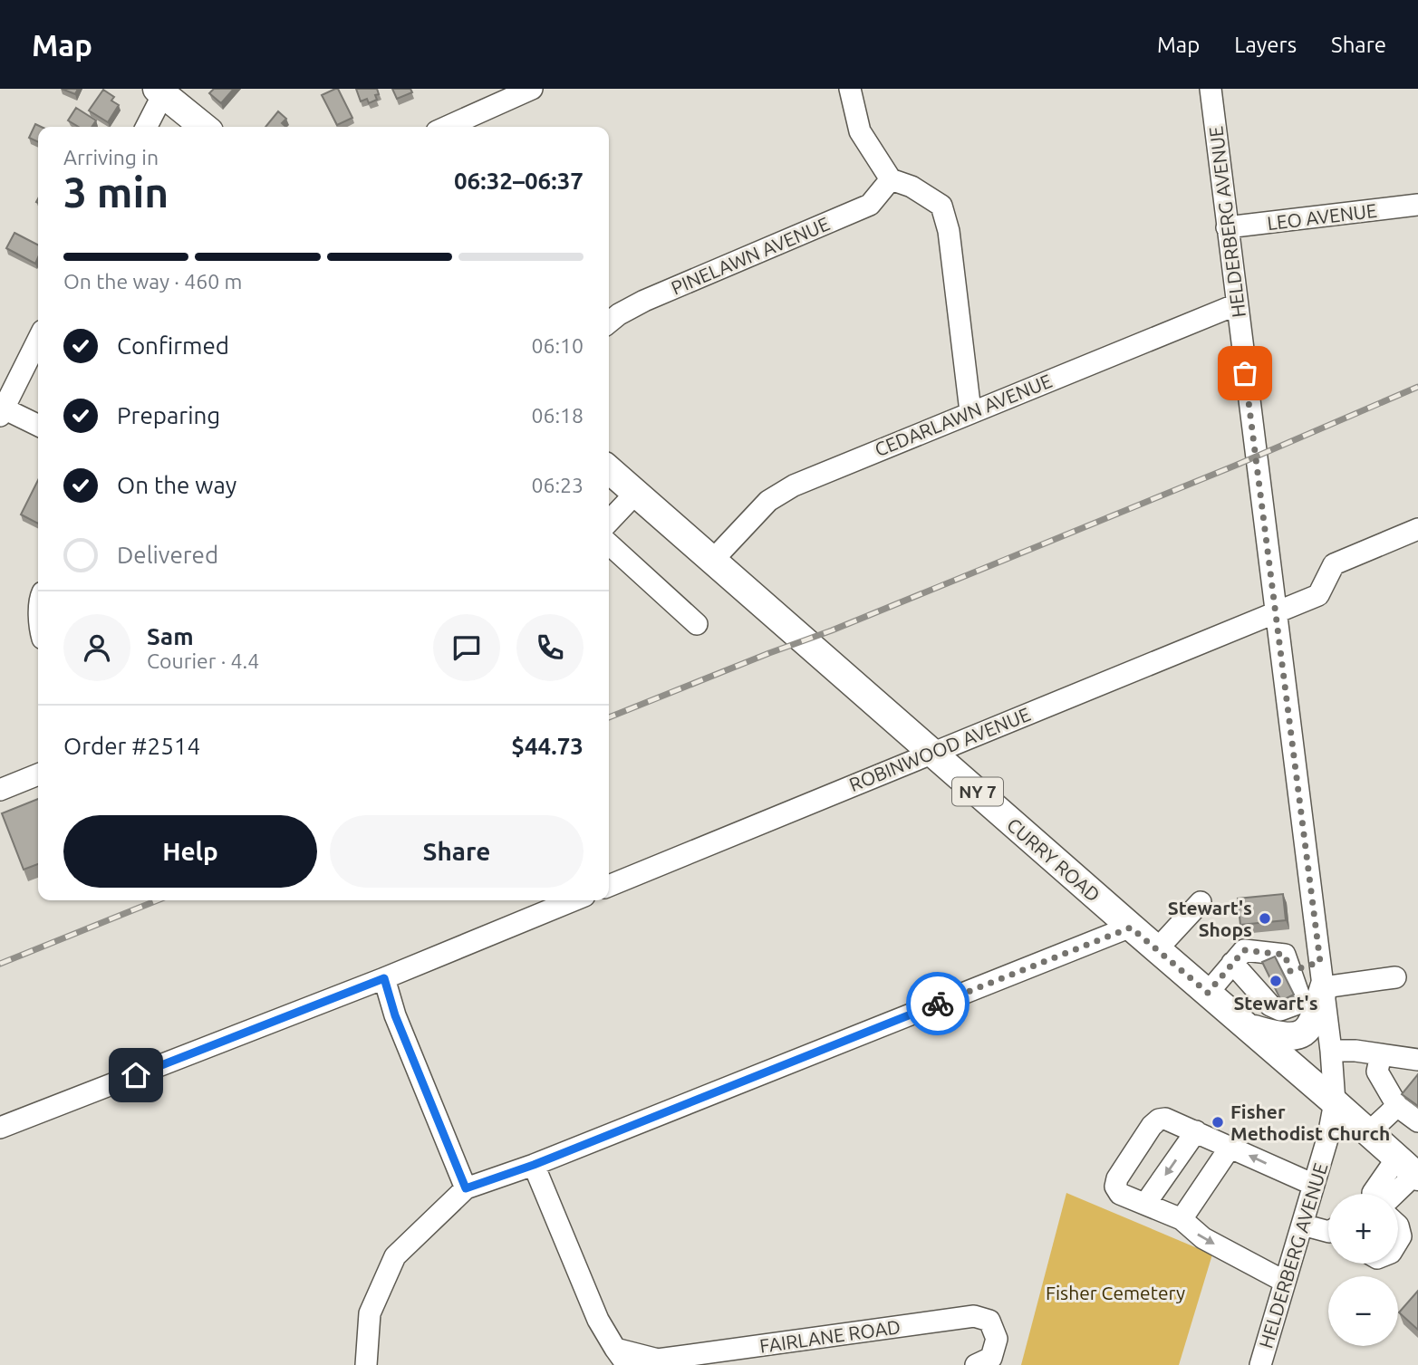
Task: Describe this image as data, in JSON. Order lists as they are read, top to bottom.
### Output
{
  "streets": {
    "main road": ["NY 7", "CURRY ROAD"],
    "street": [
      "LEO AVENUE",
      "HELDERBERG AVENUE",
      "PINELAWN AVENUE",
      "CEDARLAWN AVENUE",
      "ROBINWOOD AVENUE",
      "FAIRLANE ROAD"
    ]
  },
  "crossings": [
    ["LEO AVENUE", "HELDERBERG AVENUE"],
    ["HELDERBERG AVENUE", "CEDARLAWN AVENUE"],
    ["HELDERBERG AVENUE", "ROBINWOOD AVENUE"],
    ["HELDERBERG AVENUE", "CURRY ROAD"],
    ["CEDARLAWN AVENUE", "CURRY ROAD"],
    ["ROBINWOOD AVENUE", "CURRY ROAD"]
  ],
  "parks": ["Fisher Cemetery"],
  "places": ["Stewart's Shops", "Stewart's", "Fisher Methodist Church"],
  "page": {
    "header": "Map",
    "nav": ["Map", "Layers", "Share"],
    "heading": ["3 min", "Arriving in", "06:32–06:37"],
    "panel": [
      "Sam",
      "Courier · 4.4",
      "Order #2514",
      "$44.73"
    ],
    "bar": "On the way · 460 m",
    "list": [
      ["Confirmed", "06:10"],
      ["Preparing", "06:18"],
      ["On the way", "06:23"],
      "Delivered"
    ],
    "buttons": ["Help", "Share"],
    "map_buttons": ["+", "−"]
  }
}
